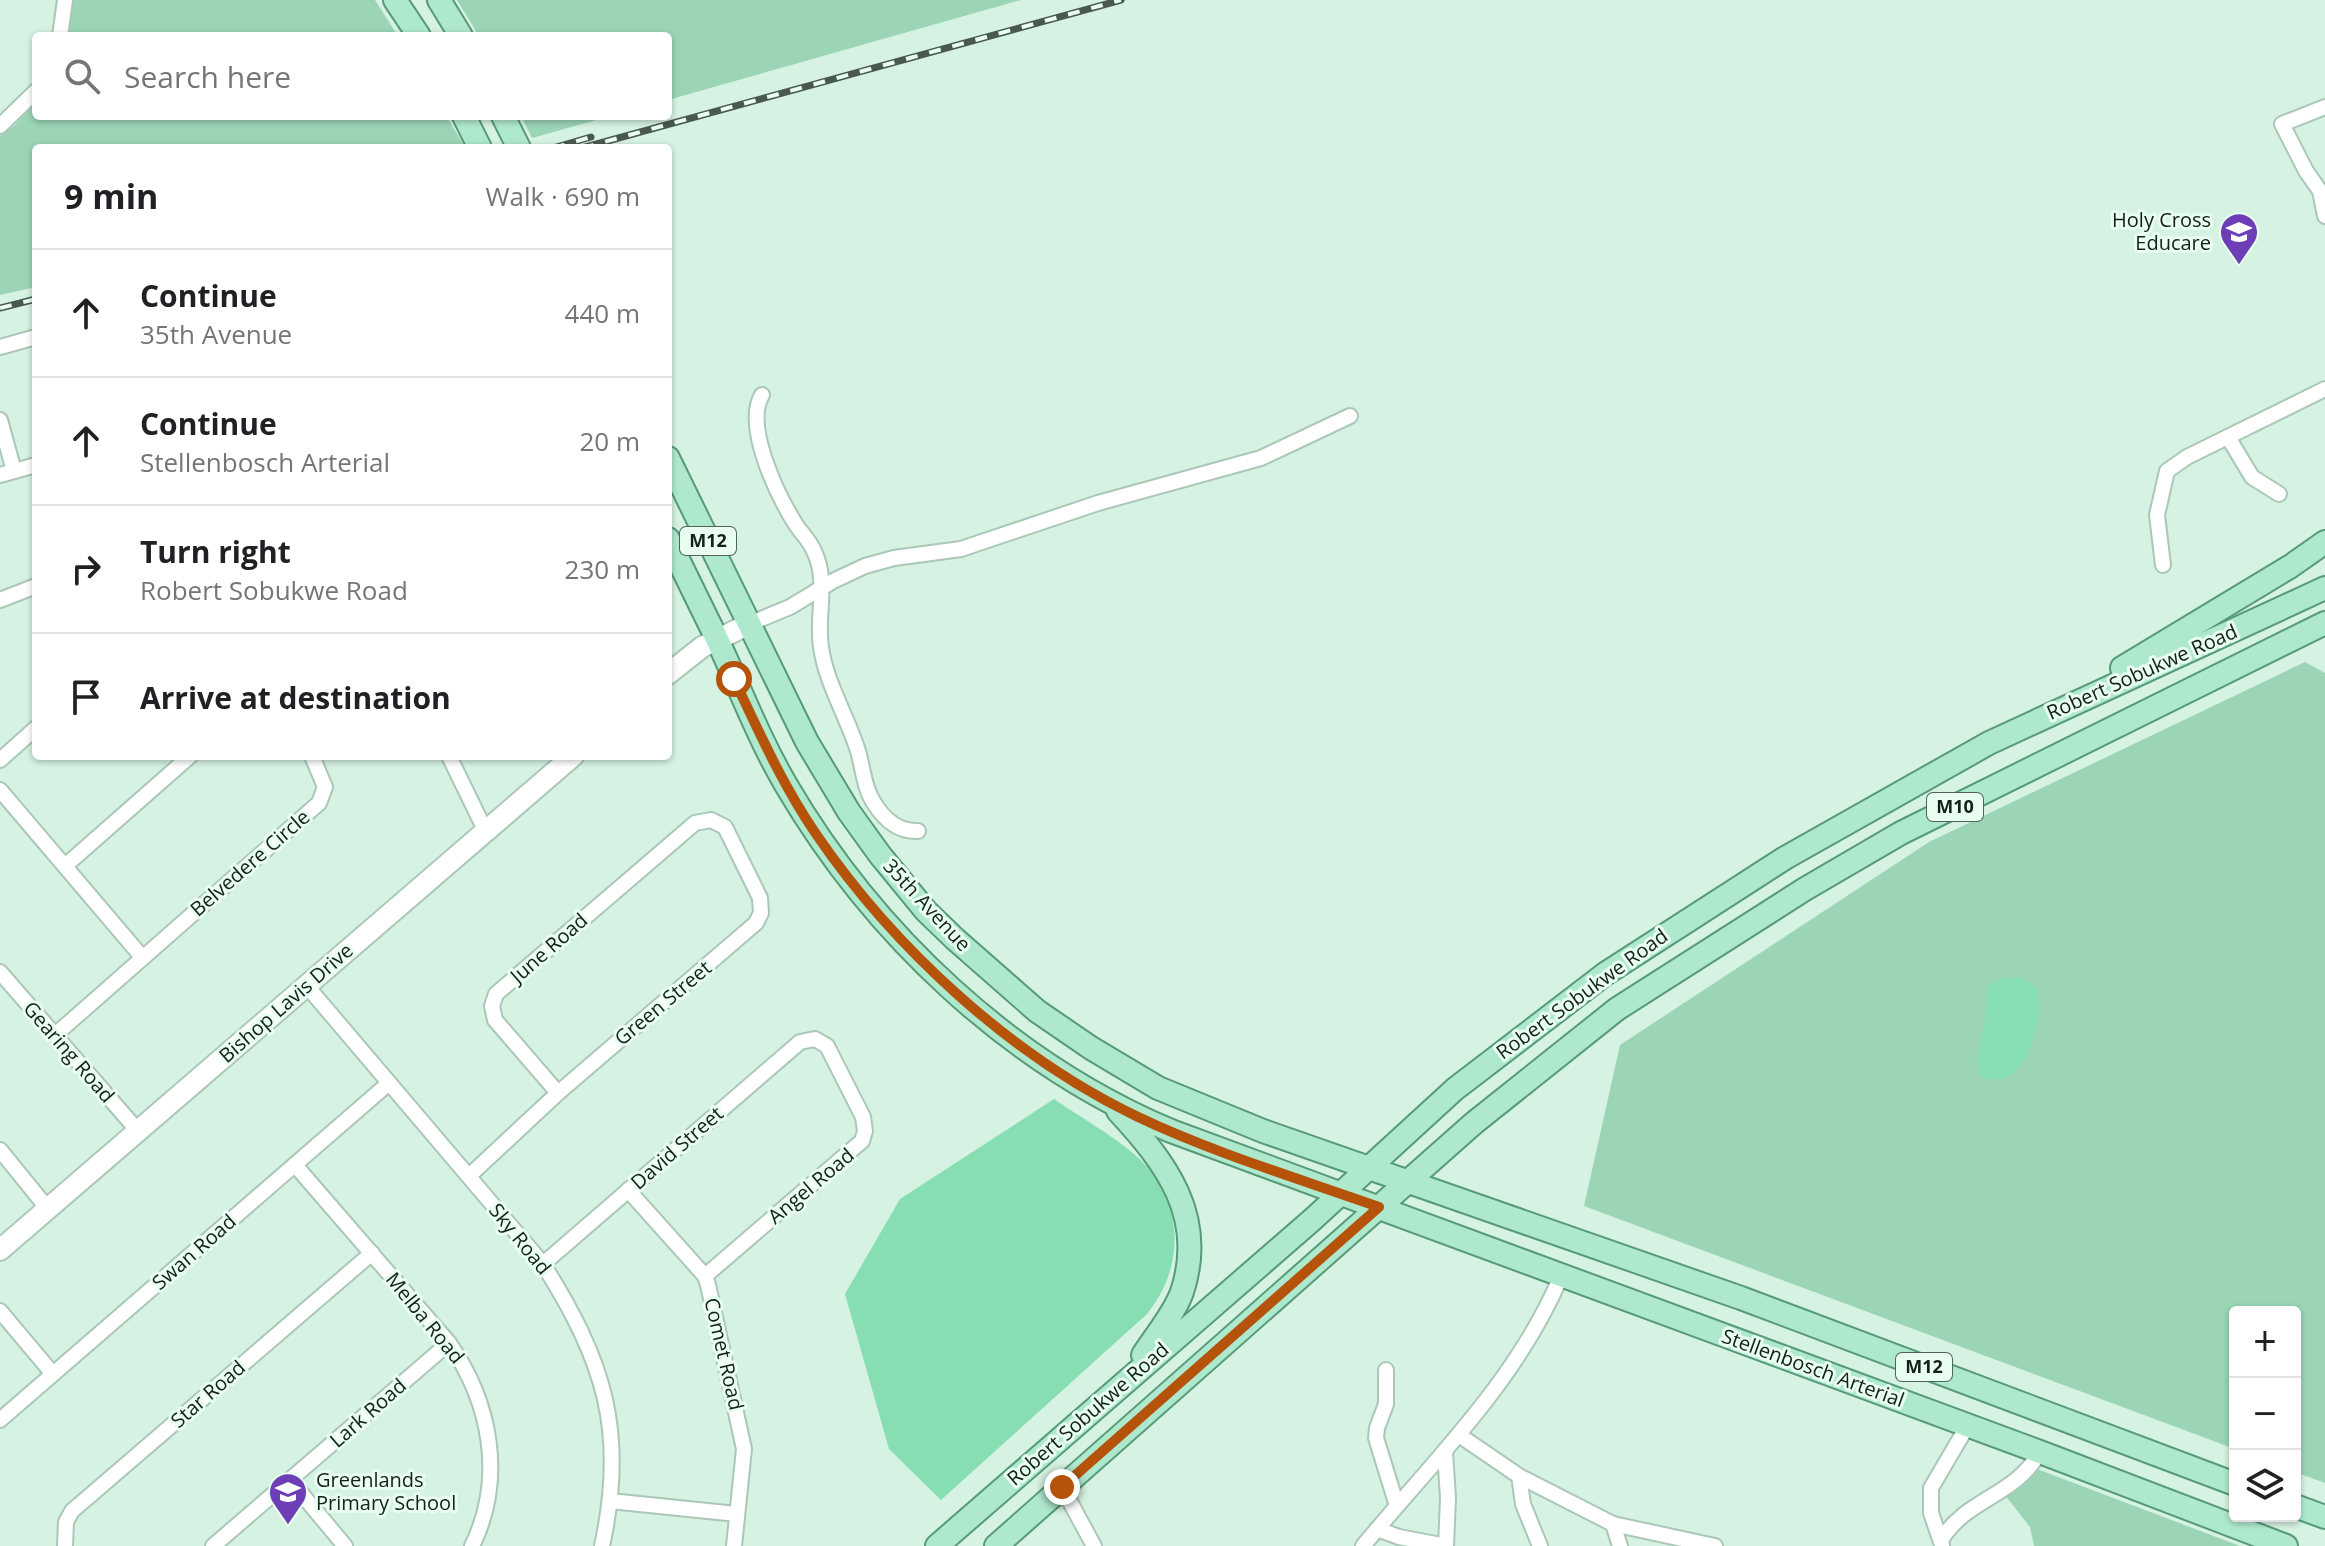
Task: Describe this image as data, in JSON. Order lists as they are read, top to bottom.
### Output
{
  "streets": {
    "main road": [
      "M12",
      "Robert Sobukwe Road",
      "M10",
      "35th Avenue",
      "Stellenbosch Arterial"
    ],
    "street": [
      "Belvedere Circle",
      "June Road",
      "Bishop Lavis Drive",
      "Green Street",
      "Gearing Road",
      "David Street",
      "Angel Road",
      "Sky Road",
      "Swan Road",
      "Melba Road",
      "Comet Road",
      "Star Road",
      "Lark Road"
    ]
  },
  "crossings": [
    ["Robert Sobukwe Road", "35th Avenue"],
    ["Robert Sobukwe Road", "Stellenbosch Arterial"],
    ["Belvedere Circle", "Gearing Road"],
    ["35th Avenue", "Stellenbosch Arterial"],
    ["June Road", "Green Street"],
    ["Bishop Lavis Drive", "Gearing Road"],
    ["Bishop Lavis Drive", "Sky Road"],
    ["Green Street", "Sky Road"],
    ["David Street", "Angel Road"],
    ["David Street", "Sky Road"],
    ["David Street", "Comet Road"],
    ["Angel Road", "Comet Road"],
    ["Sky Road", "Swan Road"],
    ["Swan Road", "Melba Road"],
    ["Melba Road", "Star Road"],
    ["Melba Road", "Lark Road"]
  ],
  "places": {
    "school or university": ["Holy Cross Educare", "Greenlands Primary School"]
  },
  "page": {
    "search": "Search here",
    "heading": ["9 min", "Walk · 690 m"],
    "list": [
      ["Continue", "35th Avenue", "440 m"],
      ["Continue", "Stellenbosch Arterial", "20 m"],
      ["Turn right", "Robert Sobukwe Road", "230 m"],
      "Arrive at destination"
    ],
    "map_buttons": ["+", "−"]
  }
}
